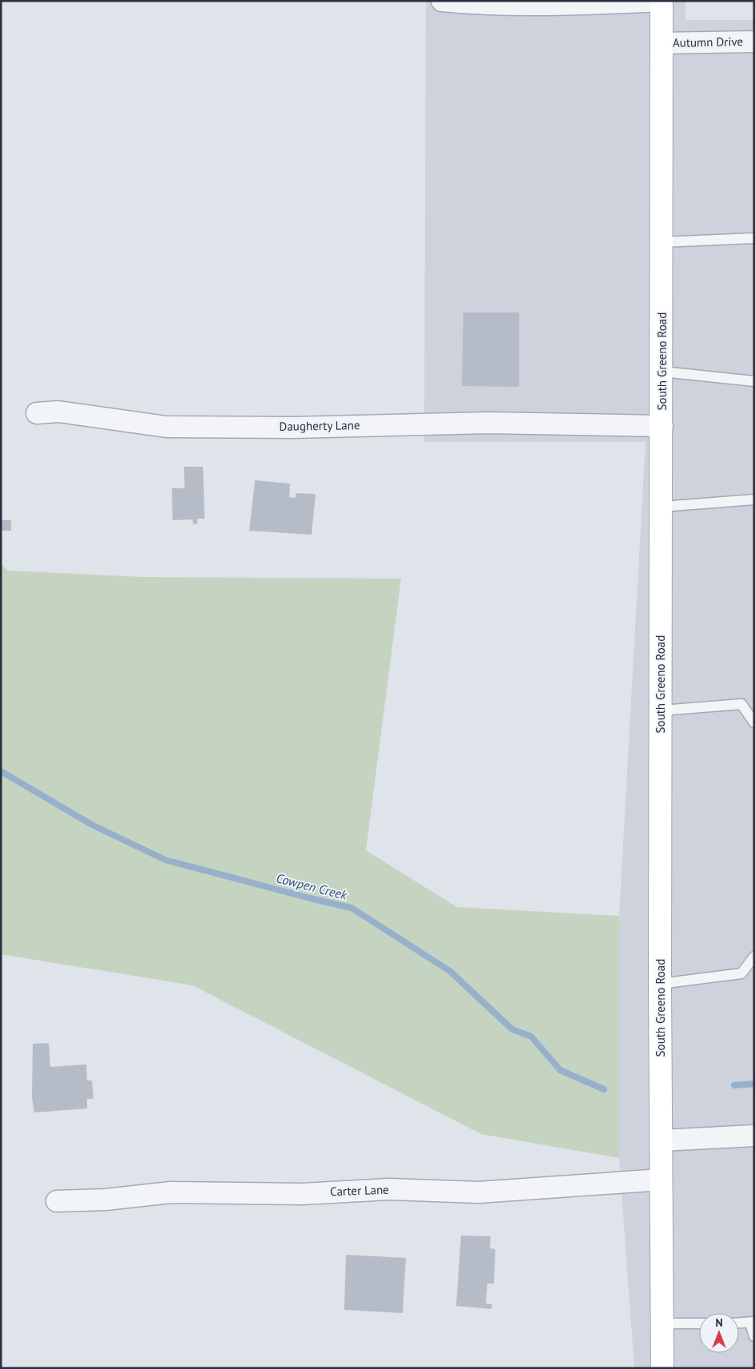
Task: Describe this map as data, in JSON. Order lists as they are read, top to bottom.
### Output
{
  "streets": {
    "main road": ["South Greeno Road"],
    "street": ["Autumn Drive", "Daugherty Lane", "Carter Lane"]
  },
  "crossings": [
    ["Autumn Drive", "South Greeno Road"],
    ["South Greeno Road", "Daugherty Lane"],
    ["South Greeno Road", "Carter Lane"]
  ],
  "water": ["Cowpen Creek"],
  "north": "top"
}
